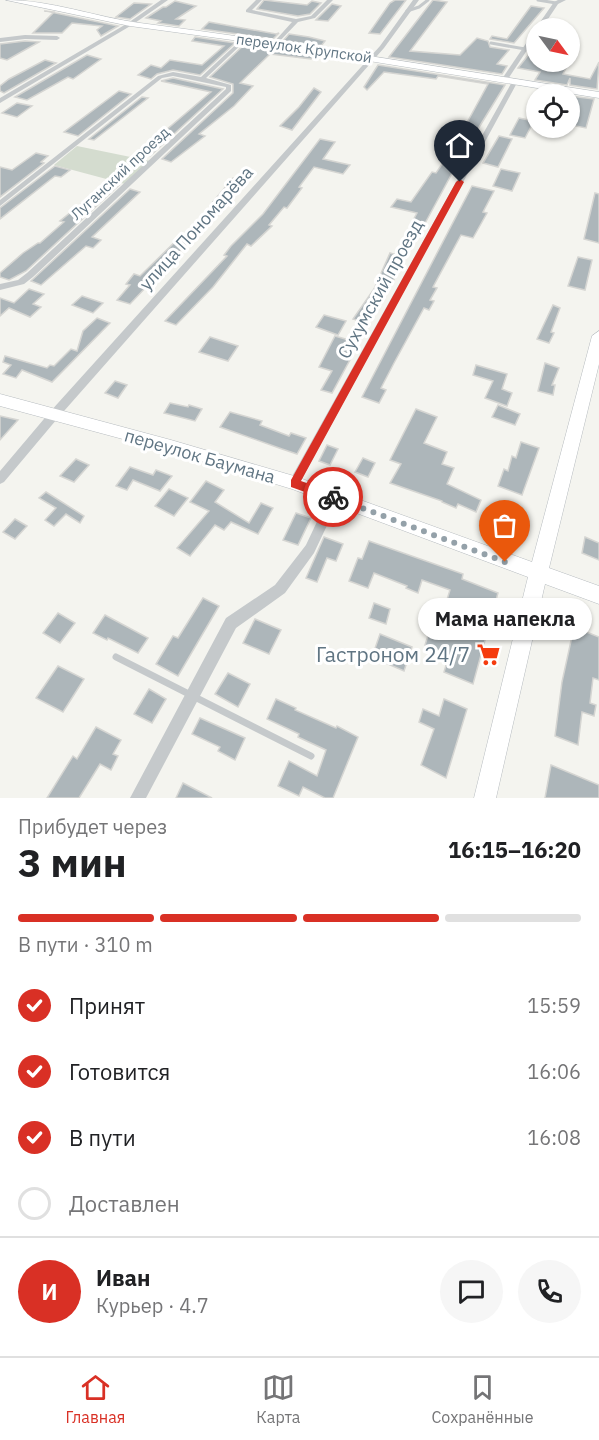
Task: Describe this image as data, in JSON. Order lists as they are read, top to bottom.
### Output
{
  "streets": {
    "street": [
      "переулок Крупской",
      "Луганский проезд",
      "улица Пономарёва",
      "Сухумский проезд",
      "переулок Баумана"
    ]
  },
  "crossings": [
    ["переулок Крупской", "улица Пономарёва"],
    ["переулок Крупской", "Сухумский проезд"],
    ["улица Пономарёва", "переулок Баумана"],
    ["Сухумский проезд", "переулок Баумана"]
  ],
  "places": {
    "other": ["Мама напекла"],
    "supermarket": ["Гастроном 24/7"]
  },
  "north": "bottom right",
  "page": {
    "bubble": "Мама напекла",
    "heading": ["3 мин", "Прибудет через", "16:15–16:20"],
    "panel": ["Иван", "Курьер · 4.7"],
    "bar": "В пути · 310 m",
    "list": [
      ["Принят", "15:59"],
      ["Готовится", "16:06"],
      ["В пути", "16:08"],
      "Доставлен"
    ],
    "round": "И",
    "tabs": ["Главная", "Карта", "Сохранённые"]
  }
}
